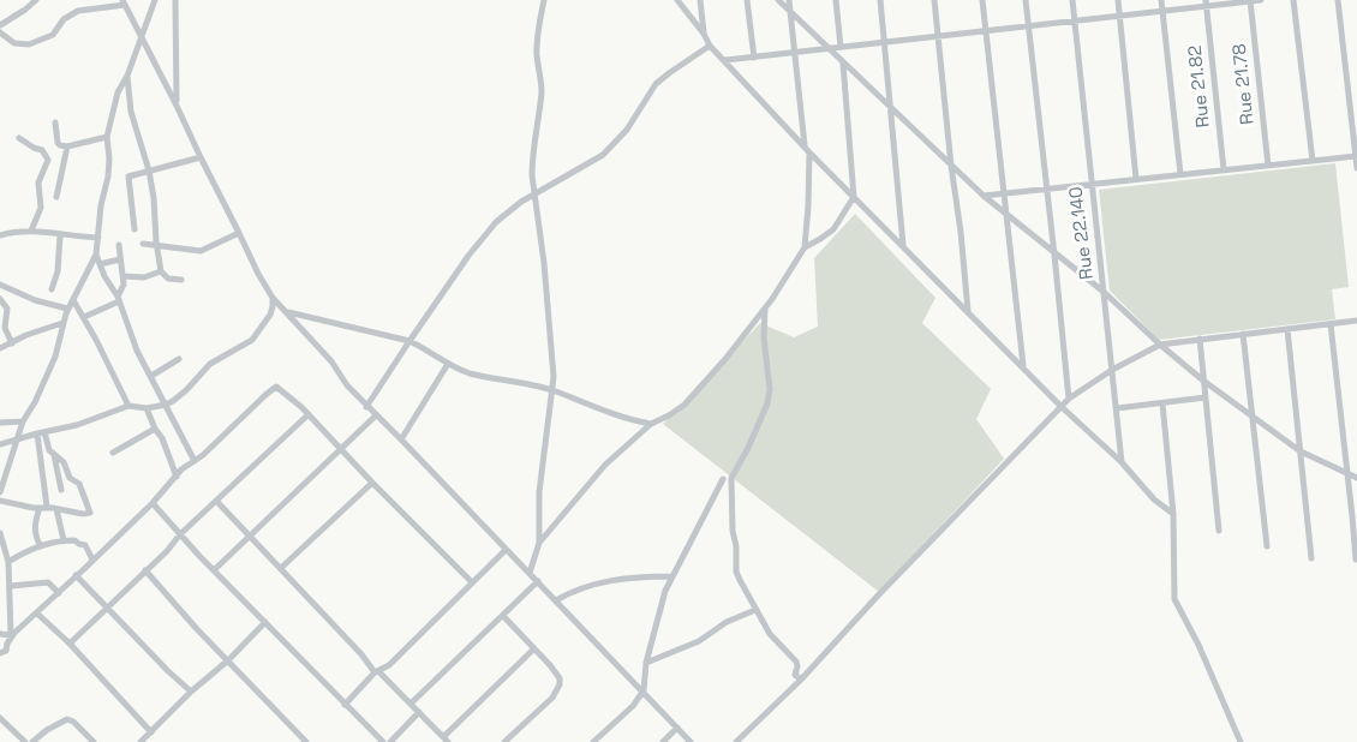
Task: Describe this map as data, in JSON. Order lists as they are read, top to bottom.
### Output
{
  "streets": {
    "street": ["Rue 21.78", "Rue 21.82", "Rue 22.140"]
  }
}
